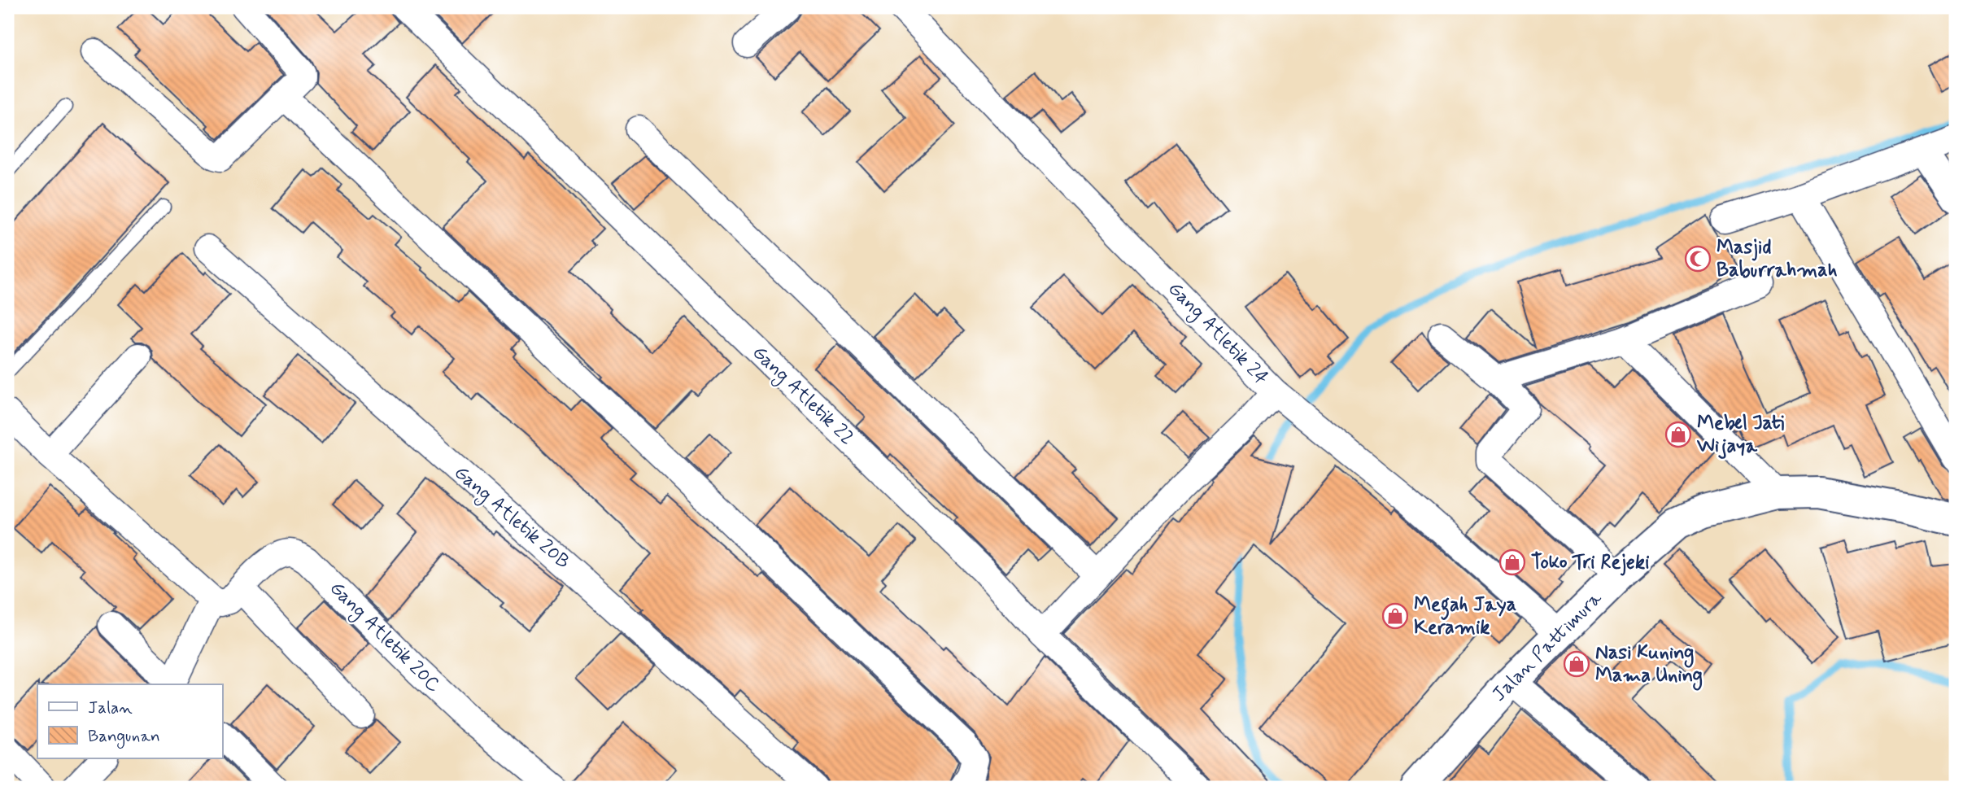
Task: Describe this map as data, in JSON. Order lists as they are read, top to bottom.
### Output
{
  "streets": {
    "street": [
      "Gang Atletik 24",
      "Gang Atletik 22",
      "Gang Atletik 20B",
      "Gang Atletik 20C",
      "Jalan Pattimura"
    ]
  },
  "crossings": [
    ["Gang Atletik 24", "Jalan Pattimura"]
  ],
  "places": {
    "mosque": ["Masjid Baburrahmah"],
    "shop": [
      "Mebel Jati Wijaya",
      "Toko Tri Rejeki",
      "Megah Jaya Keramik",
      "Nasi Kuning Mama Uning"
    ]
  },
  "legend": ["Jalan", "Bangunan"]
}
